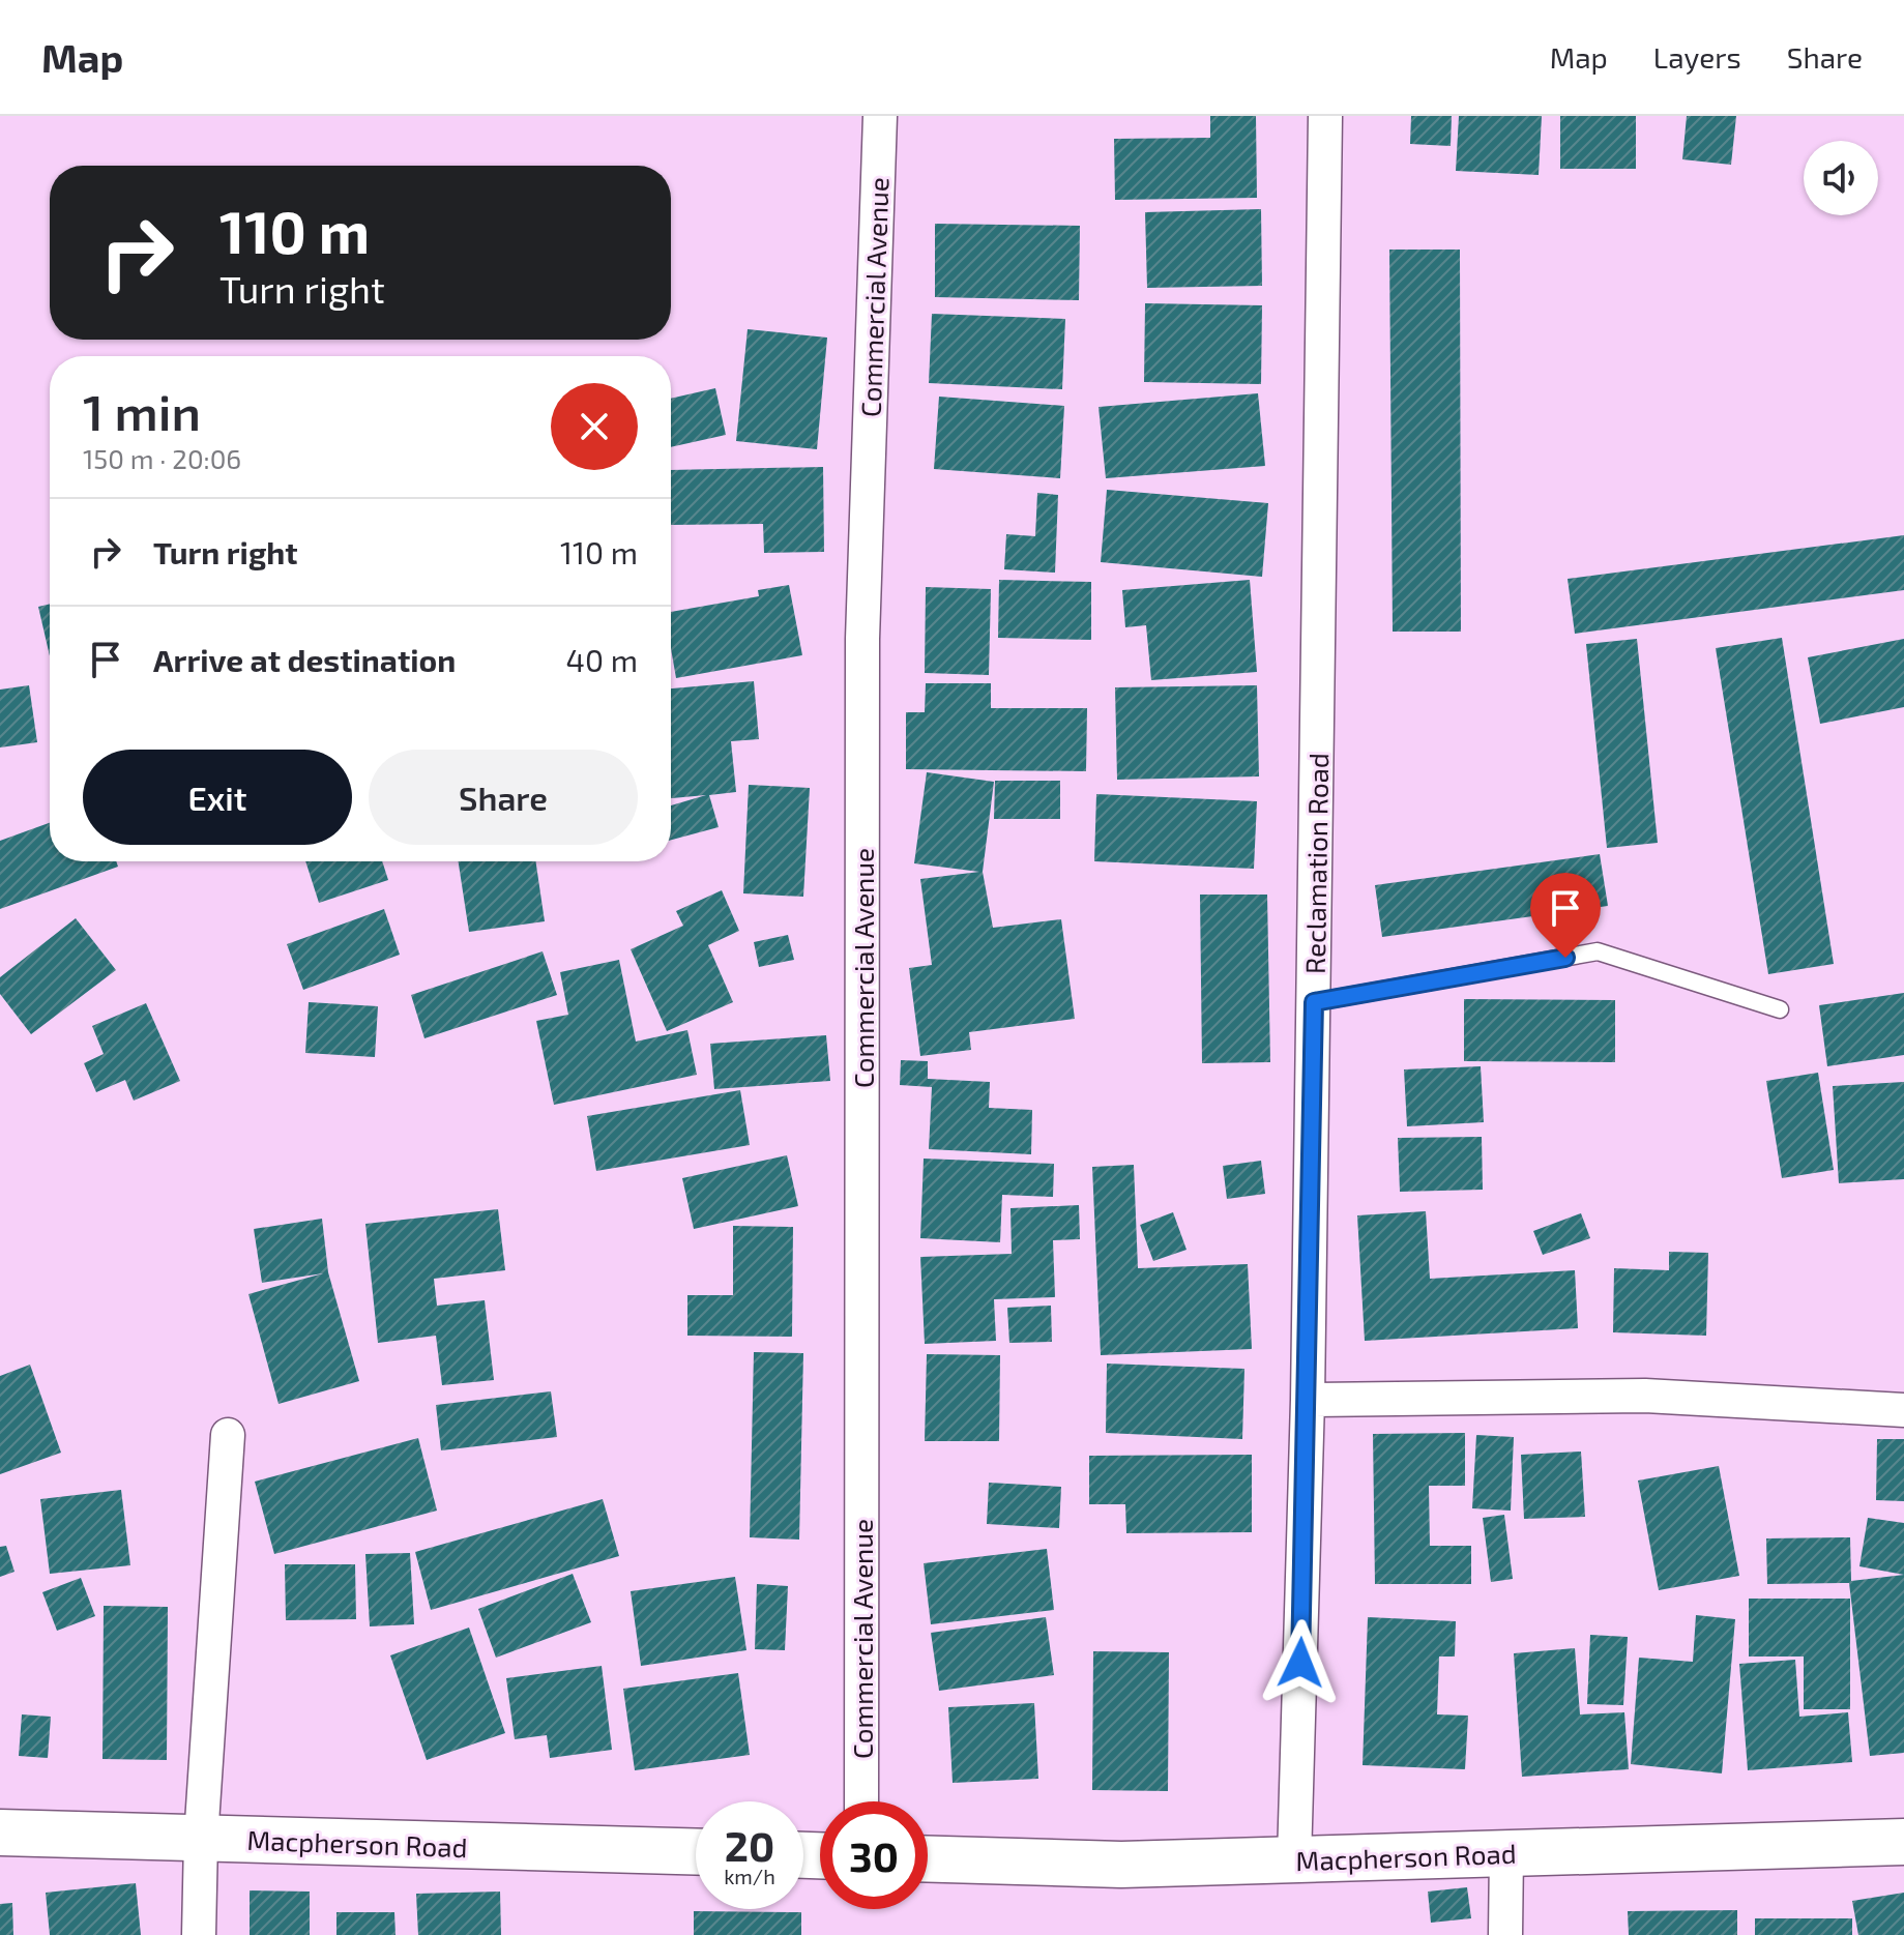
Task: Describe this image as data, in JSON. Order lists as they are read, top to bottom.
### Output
{
  "streets": {
    "street": ["Commercial Avenue", "Reclamation Road", "Macpherson Road"]
  },
  "crossings": [
    ["Reclamation Road", "Macpherson Road"]
  ],
  "page": {
    "header": "Map",
    "nav": ["Map", "Layers", "Share"],
    "turn": ["110 m", "Turn right"],
    "heading": ["1 min", "150 m · 20:06"],
    "list": [
      {
        "name": "Turn right",
        "value": "110 m"
      },
      {
        "name": "Arrive at destination",
        "value": "40 m"
      }
    ],
    "buttons": ["Exit", "Share"],
    "speed": "20 km/h",
    "limit": "30"
  }
}
